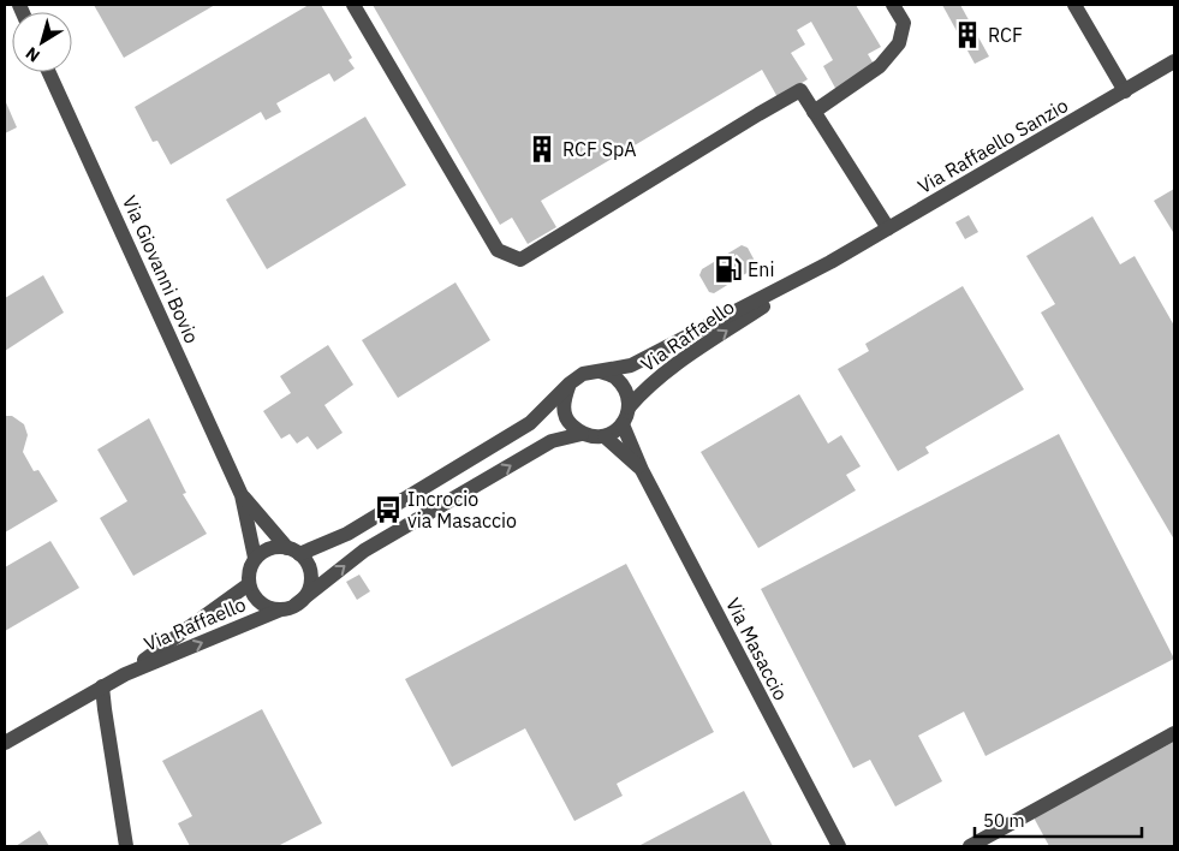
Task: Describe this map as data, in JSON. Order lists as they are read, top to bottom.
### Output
{
  "streets": {
    "street": [
      "Via Raffaello Sanzio",
      "Via Giovanni Bovio",
      "Via Raffaello",
      "Via Masaccio"
    ]
  },
  "crossings": [
    ["Via Raffaello Sanzio", "Via Raffaello"],
    ["Via Giovanni Bovio", "Via Raffaello"],
    ["Via Raffaello", "Via Masaccio"]
  ],
  "places": {
    "building": ["RCF", "RCF SpA"],
    "fuel station": ["Eni"],
    "bus stop": ["Incrocio via Masaccio"]
  },
  "scale_bar": "50 m",
  "north": "bottom left"
}
